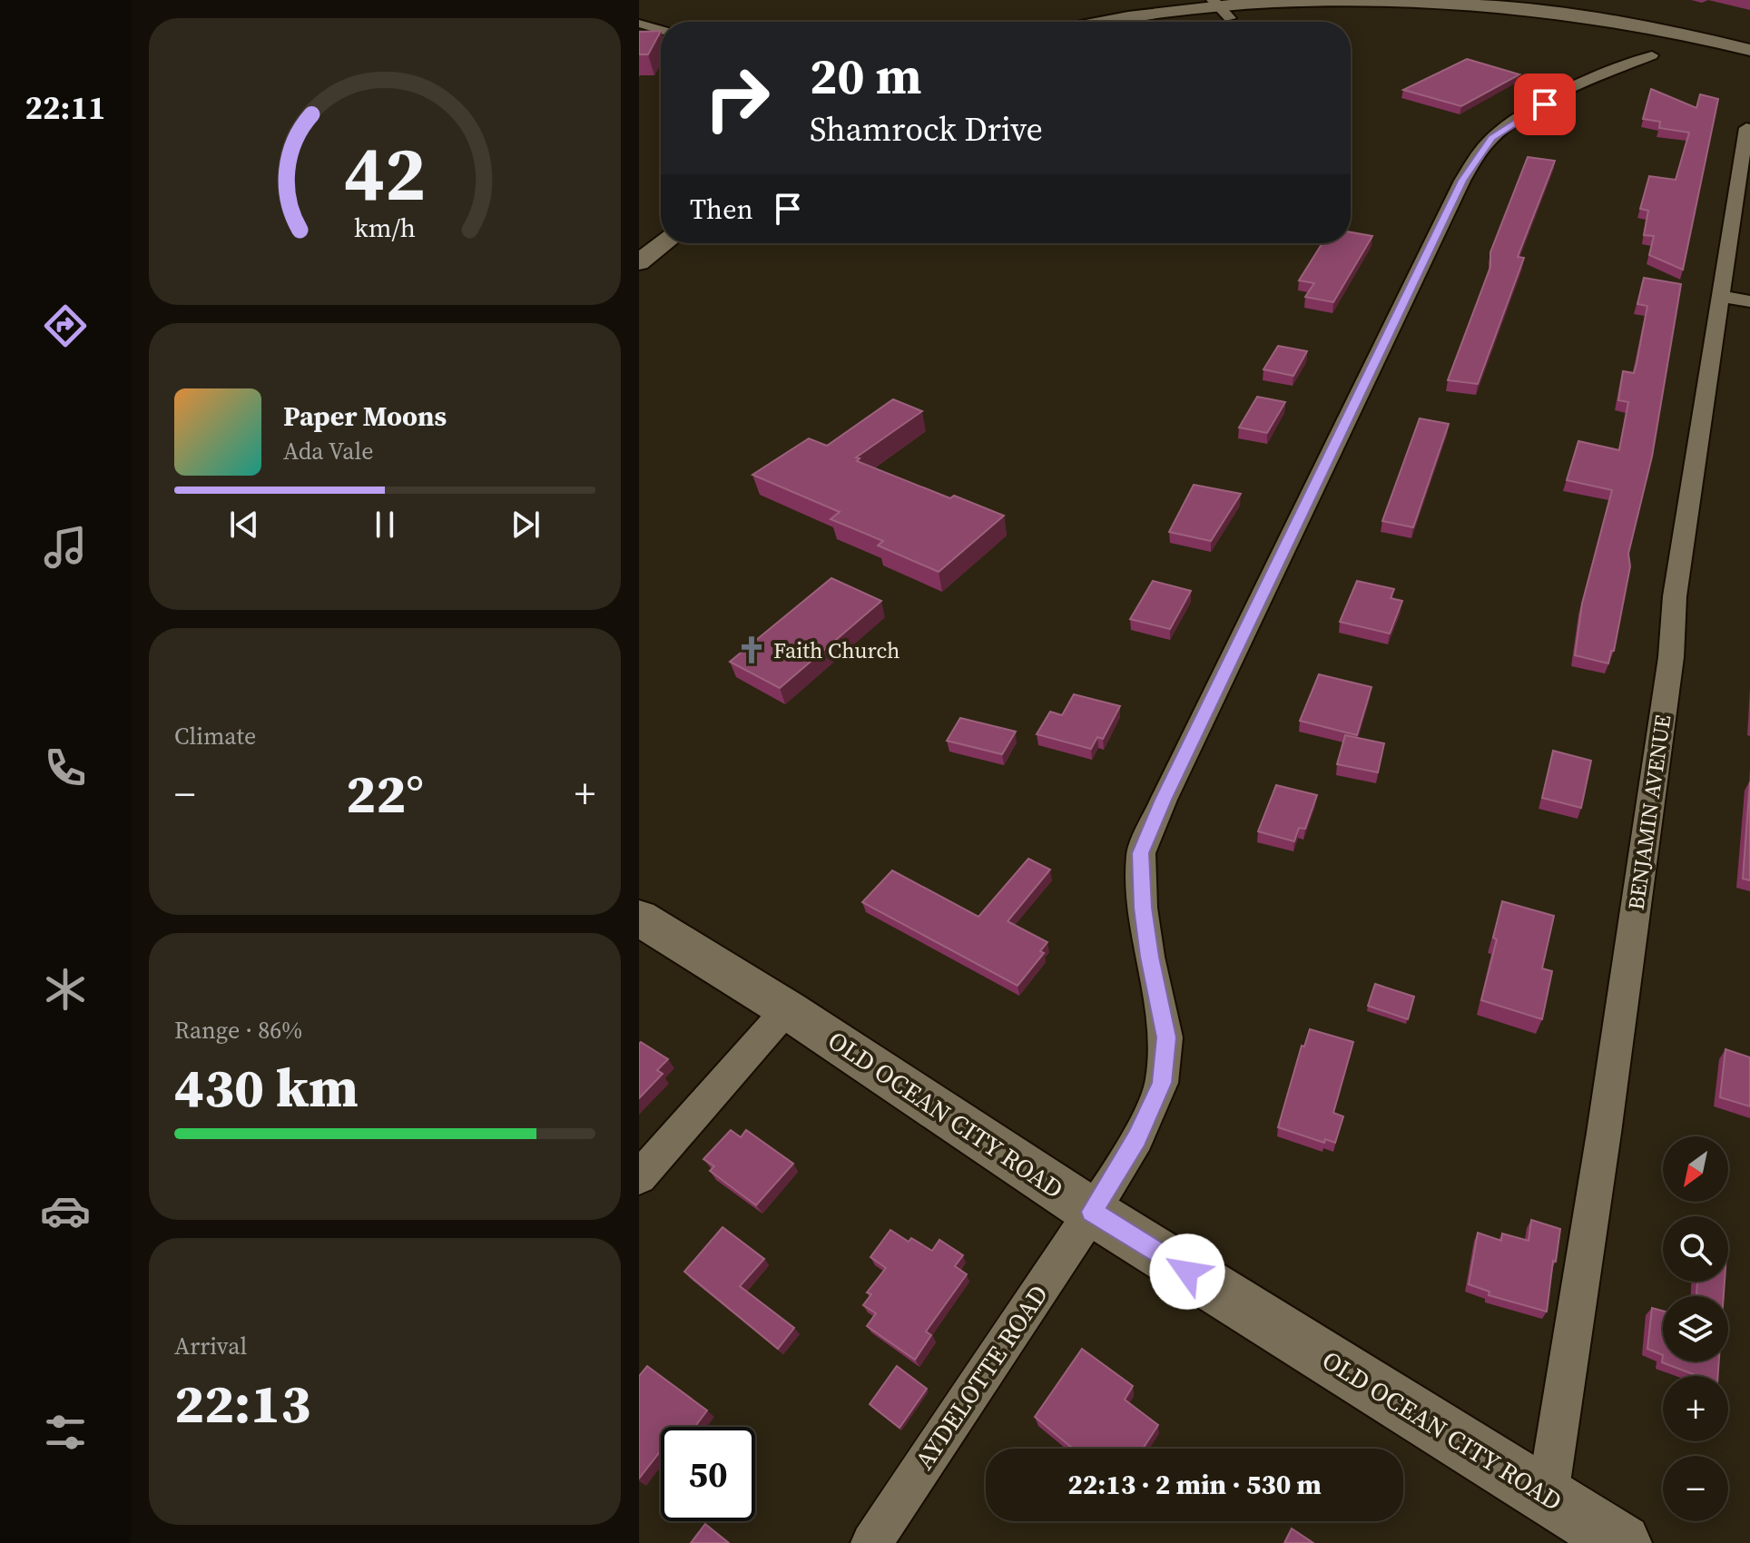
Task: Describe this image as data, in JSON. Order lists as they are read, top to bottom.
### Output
{
  "streets": {
    "main road": ["OLD OCEAN CITY ROAD"],
    "street": ["BENJAMIN AVENUE", "AYDELOTTE ROAD"]
  },
  "crossings": [
    ["BENJAMIN AVENUE", "OLD OCEAN CITY ROAD"],
    ["OLD OCEAN CITY ROAD", "AYDELOTTE ROAD"]
  ],
  "places": {
    "church": ["Faith Church"]
  },
  "north": "bottom left",
  "page": {
    "tabs": "22:11",
    "turn": ["20 m", "Shamrock Drive"],
    "then": "Then",
    "song": ["Paper Moons", "Ada Vale"],
    "tile": [
      "Climate",
      ["Range · 86%", "430 km"],
      ["Arrival", "22:13"]
    ],
    "heat": ["−", "22°", "+"],
    "map_buttons": ["+", "−"],
    "limit": "50",
    "trip": "22:13 · 2 min · 530 m",
    "gauge": ["42", "km/h"]
  }
}
